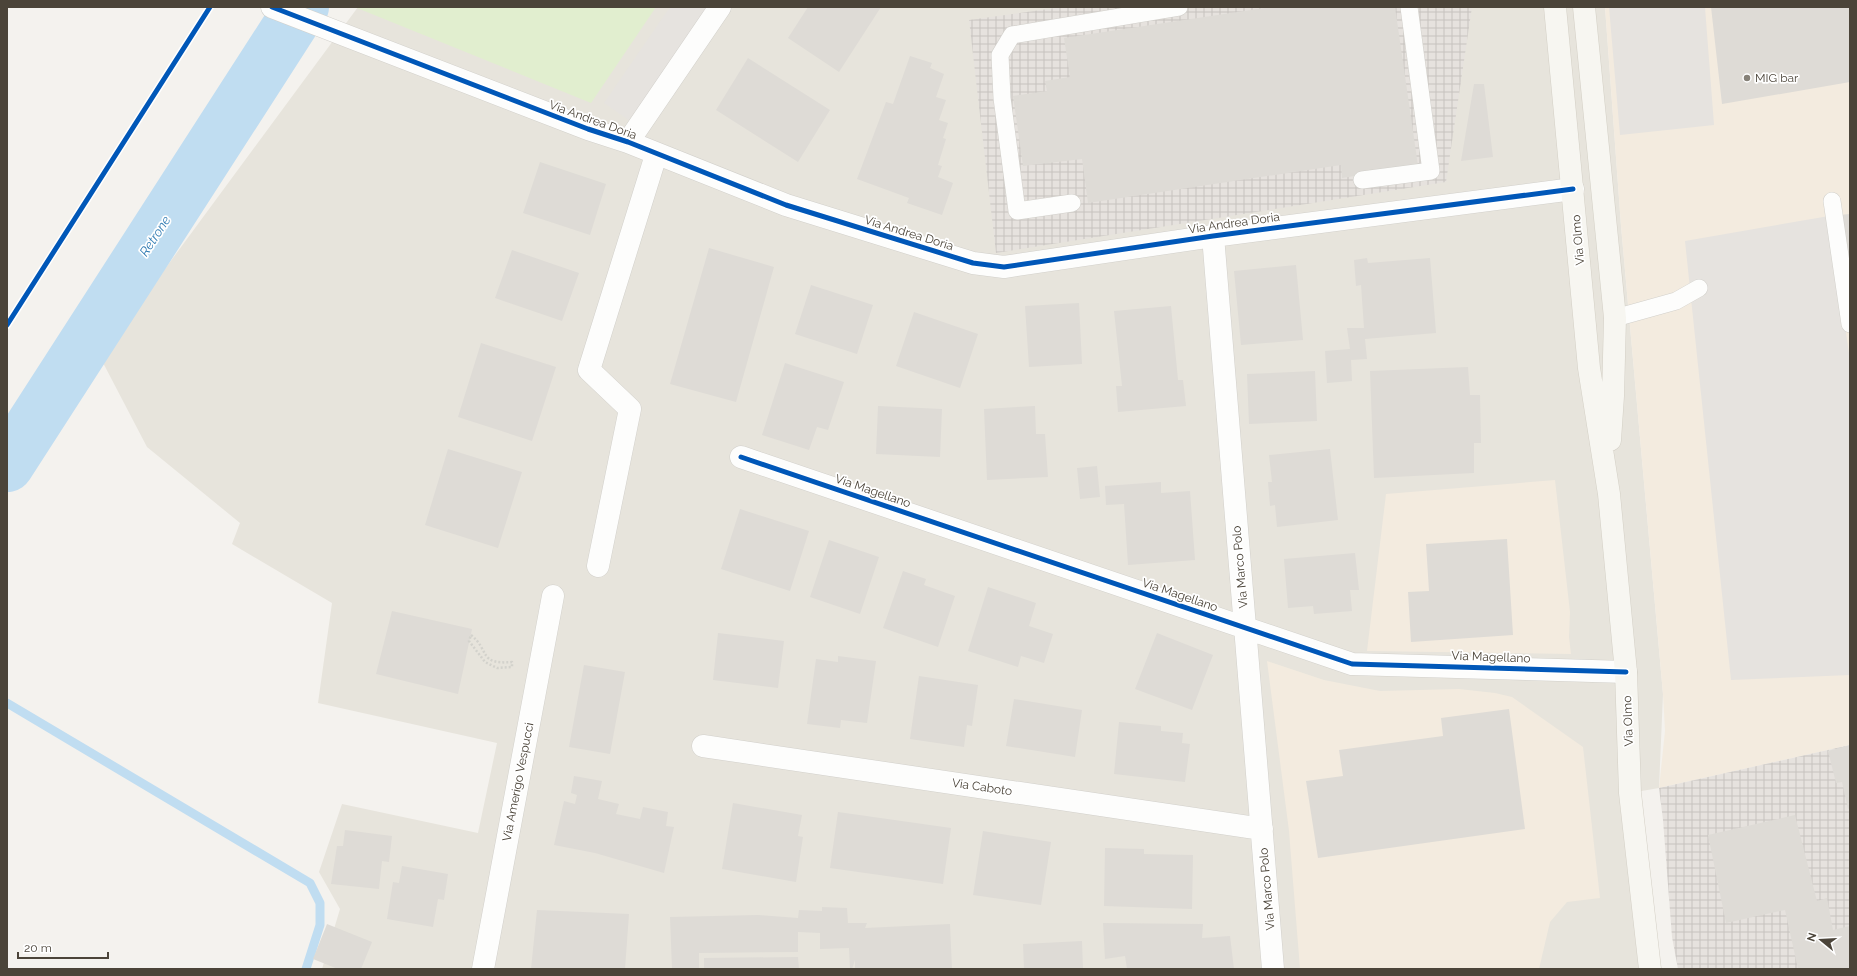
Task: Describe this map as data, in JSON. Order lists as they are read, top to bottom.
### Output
{
  "streets": {
    "main road": ["Via Olmo"],
    "street": [
      "Via Andrea Doria",
      "Via Magellano",
      "Via Marco Polo",
      "Via Amerigo Vespucci",
      "Via Caboto"
    ]
  },
  "crossings": [
    ["Via Andrea Doria", "Via Olmo"],
    ["Via Andrea Doria", "Via Marco Polo"],
    ["Via Olmo", "Via Magellano"],
    ["Via Magellano", "Via Marco Polo"],
    ["Via Marco Polo", "Via Caboto"]
  ],
  "water": ["Retrone"],
  "places": ["MIG bar"],
  "scale_bar": "20 m",
  "north": "left"
}
